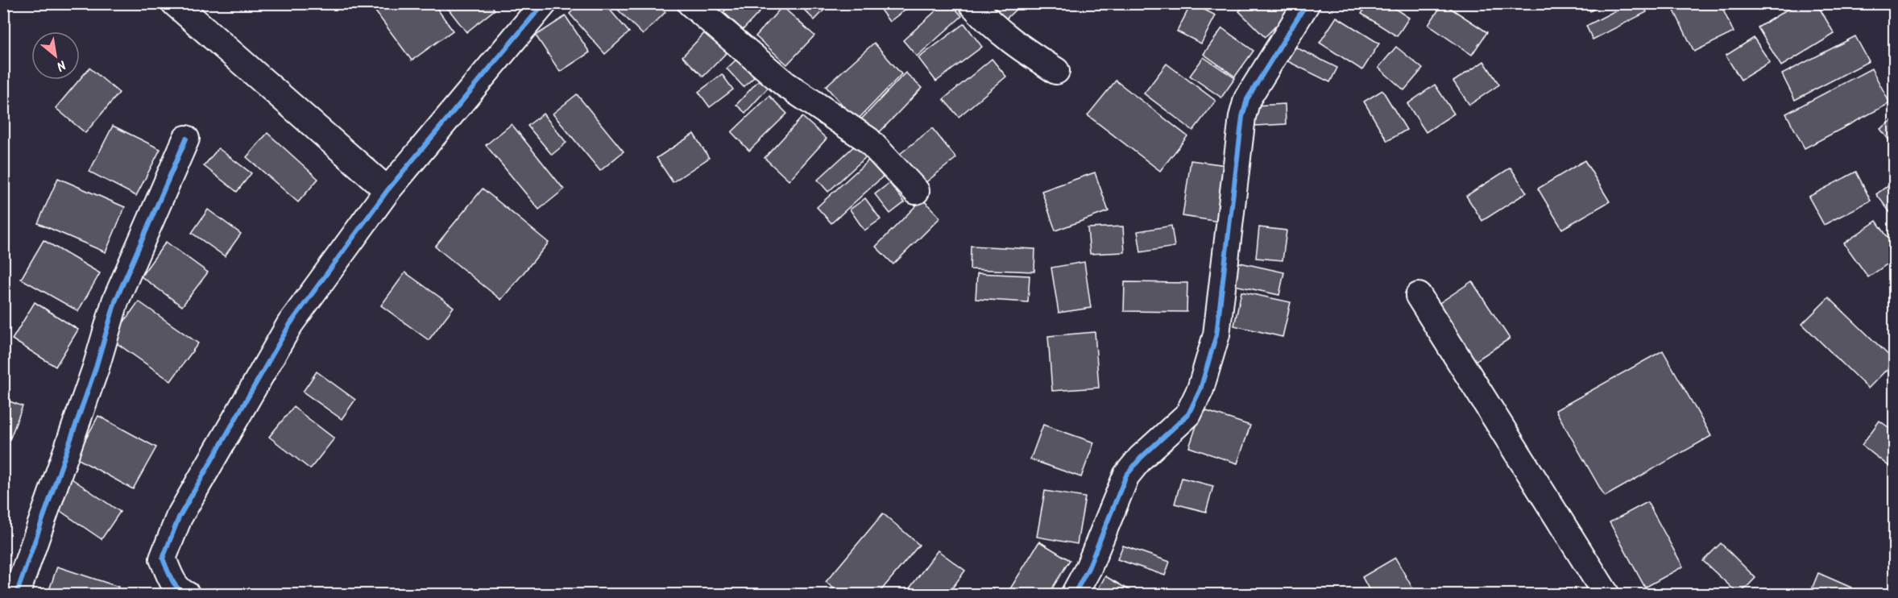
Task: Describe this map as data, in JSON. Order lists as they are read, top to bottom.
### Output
{
  "north": "bottom right"
}
